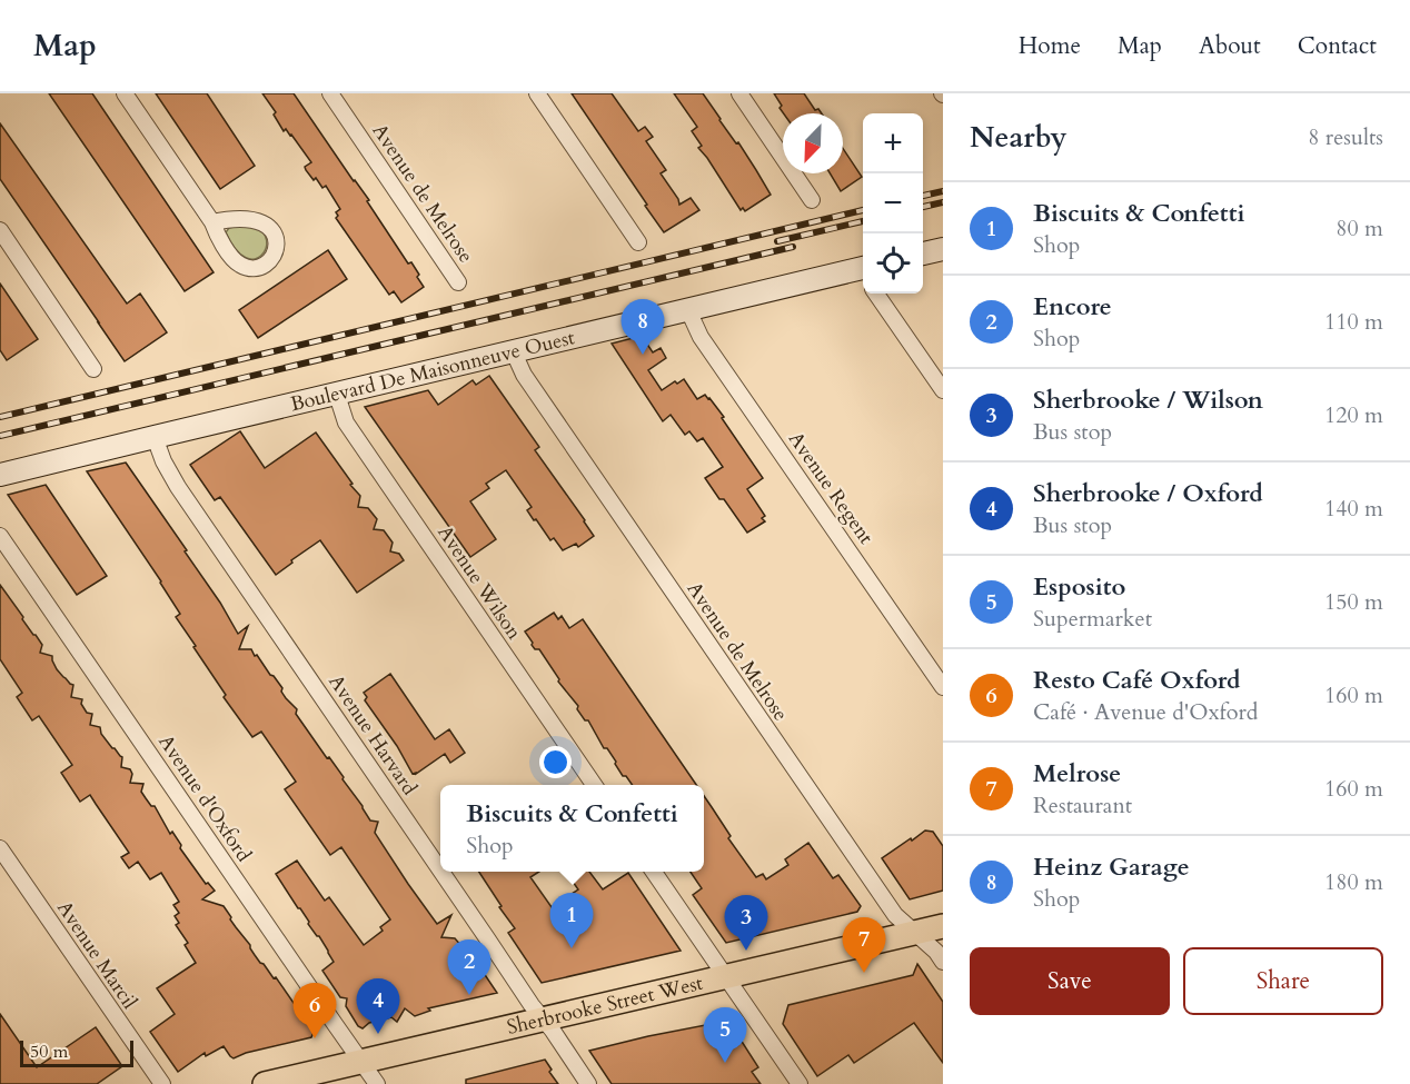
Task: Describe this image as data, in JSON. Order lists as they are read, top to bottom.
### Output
{
  "streets": {
    "main road": ["Sherbrooke Street West"],
    "street": [
      "Avenue de Melrose",
      "Boulevard De Maisonneuve Ouest",
      "Avenue Regent",
      "Avenue Wilson",
      "Avenue Harvard",
      "Avenue d'Oxford",
      "Avenue Marcil"
    ]
  },
  "crossings": [
    ["Avenue de Melrose", "Boulevard De Maisonneuve Ouest"],
    ["Avenue de Melrose", "Sherbrooke Street West"],
    ["Boulevard De Maisonneuve Ouest", "Avenue Regent"],
    ["Boulevard De Maisonneuve Ouest", "Avenue Wilson"],
    ["Boulevard De Maisonneuve Ouest", "Avenue Harvard"],
    ["Avenue Harvard", "Sherbrooke Street West"],
    ["Avenue d'Oxford", "Sherbrooke Street West"]
  ],
  "scale_bar": "50 m",
  "north": "bottom left",
  "page": {
    "header": "Map",
    "nav": [
      "Home",
      "Map",
      "About",
      "Contact"
    ],
    "heading": ["Nearby", "8 results"],
    "map_buttons": ["+", "−"],
    "list": [
      {
        "mark": "1",
        "name": "Biscuits & Confetti",
        "note": "Shop",
        "value": "80 m"
      },
      {
        "mark": "2",
        "name": "Encore",
        "note": "Shop",
        "value": "110 m"
      },
      {
        "mark": "3",
        "name": "Sherbrooke / Wilson",
        "note": "Bus stop",
        "value": "120 m"
      },
      {
        "mark": "4",
        "name": "Sherbrooke / Oxford",
        "note": "Bus stop",
        "value": "140 m"
      },
      {
        "mark": "5",
        "name": "Esposito",
        "note": "Supermarket",
        "value": "150 m"
      },
      {
        "mark": "6",
        "name": "Resto Café Oxford",
        "note": "Café · Avenue d'Oxford",
        "value": "160 m"
      },
      {
        "mark": "7",
        "name": "Melrose",
        "note": "Restaurant",
        "value": "160 m"
      },
      {
        "mark": "8",
        "name": "Heinz Garage",
        "note": "Shop",
        "value": "180 m"
      }
    ],
    "pins": [
      "8",
      "1",
      "3",
      "7",
      "2",
      "4",
      "6",
      "5"
    ],
    "popup": ["Biscuits & Confetti", "Shop"],
    "buttons": ["Save", "Share"],
    "scale": "50 m"
  }
}
